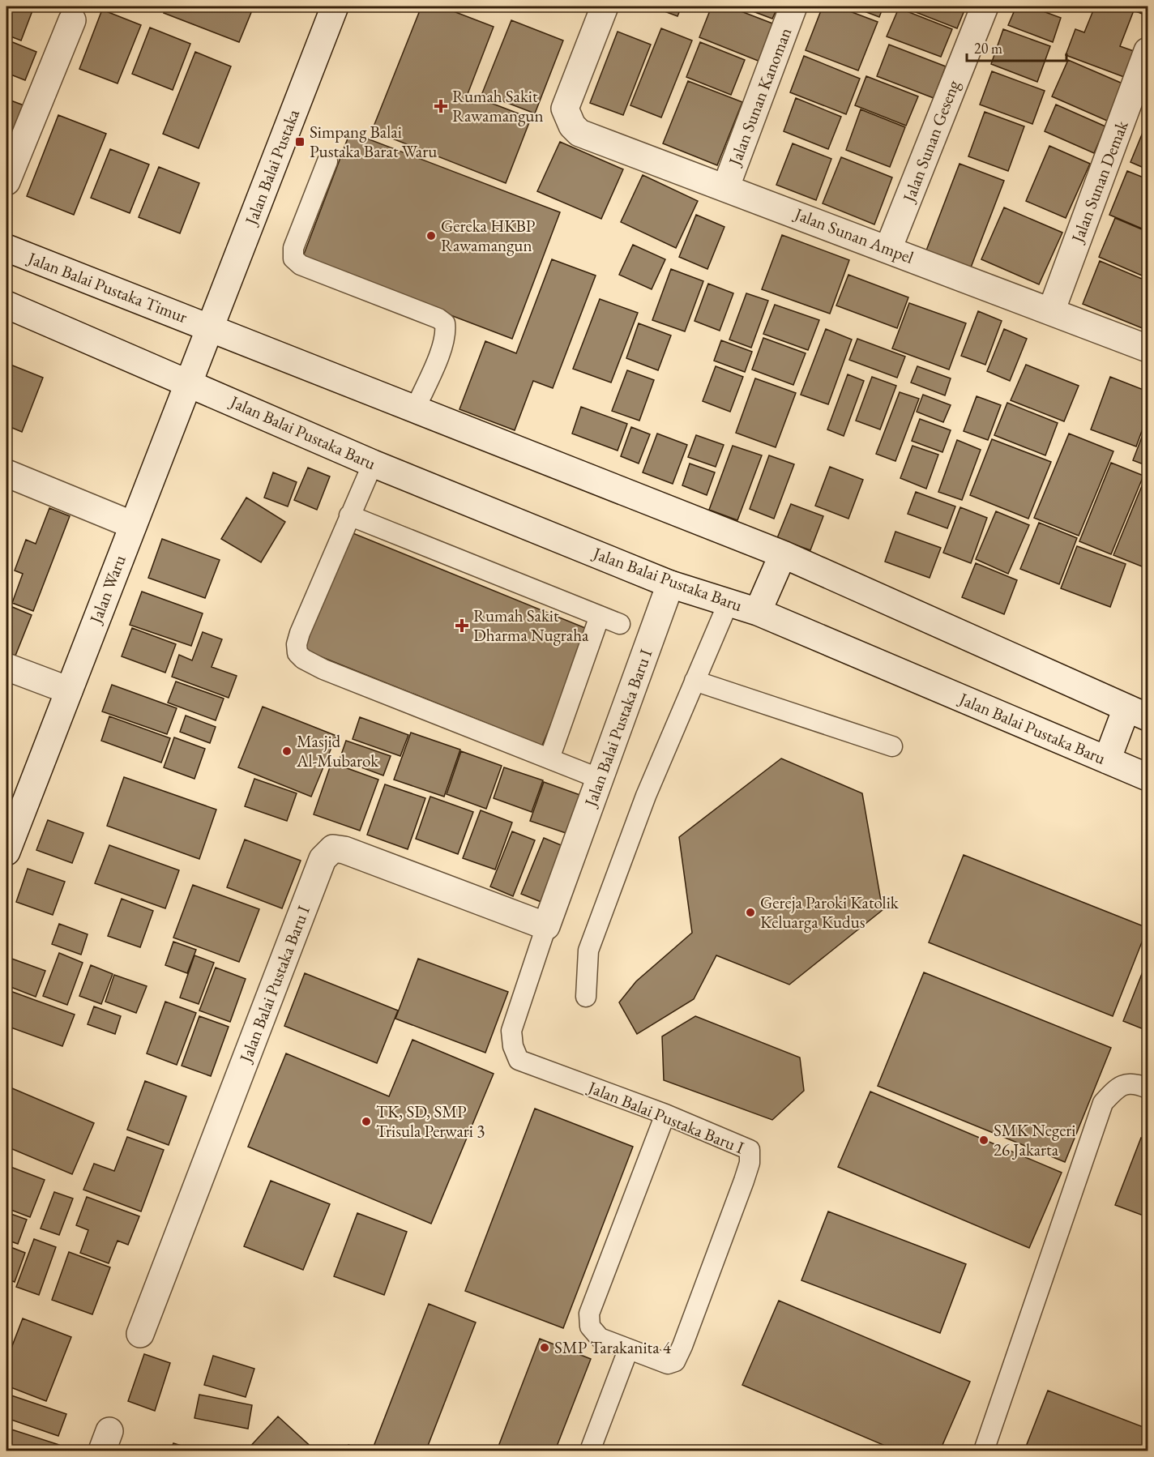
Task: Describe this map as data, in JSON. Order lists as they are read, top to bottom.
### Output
{
  "streets": {
    "street": [
      "Jalan Sunan Kanoman",
      "Jalan Sunan Geseng",
      "Jalan Balai Pustaka",
      "Jalan Sunan Demak",
      "Jalan Sunan Ampel",
      "Jalan Balai Pustaka Timur",
      "Jalan Balai Pustaka Baru",
      "Jalan Waru",
      "Jalan Balai Pustaka Baru I"
    ]
  },
  "crossings": [
    ["Jalan Sunan Kanoman", "Jalan Sunan Ampel"],
    ["Jalan Sunan Geseng", "Jalan Sunan Ampel"],
    ["Jalan Balai Pustaka", "Jalan Balai Pustaka Timur"],
    ["Jalan Balai Pustaka", "Jalan Waru"],
    ["Jalan Sunan Demak", "Jalan Sunan Ampel"],
    ["Jalan Balai Pustaka Timur", "Jalan Waru"],
    ["Jalan Balai Pustaka Baru", "Jalan Waru"],
    ["Jalan Balai Pustaka Baru", "Jalan Balai Pustaka Baru I"]
  ],
  "places": {
    "health": ["Rumah Sakit Rawamangun", "Rumah Sakit Dharma Nugraha"],
    "transit": ["Simpang Balai Pustaka Barat Waru"],
    "other": [
      "Gereka HKBP Rawamangun",
      "Masjid Al-Mubarok",
      "Gereja Paroki Katolik Keluarga Kudus",
      "TK, SD, SMP Trisula Perwari 3",
      "SMK Negeri 26 Jakarta",
      "SMP Tarakanita 4"
    ]
  },
  "scale_bar": "20 m"
}
